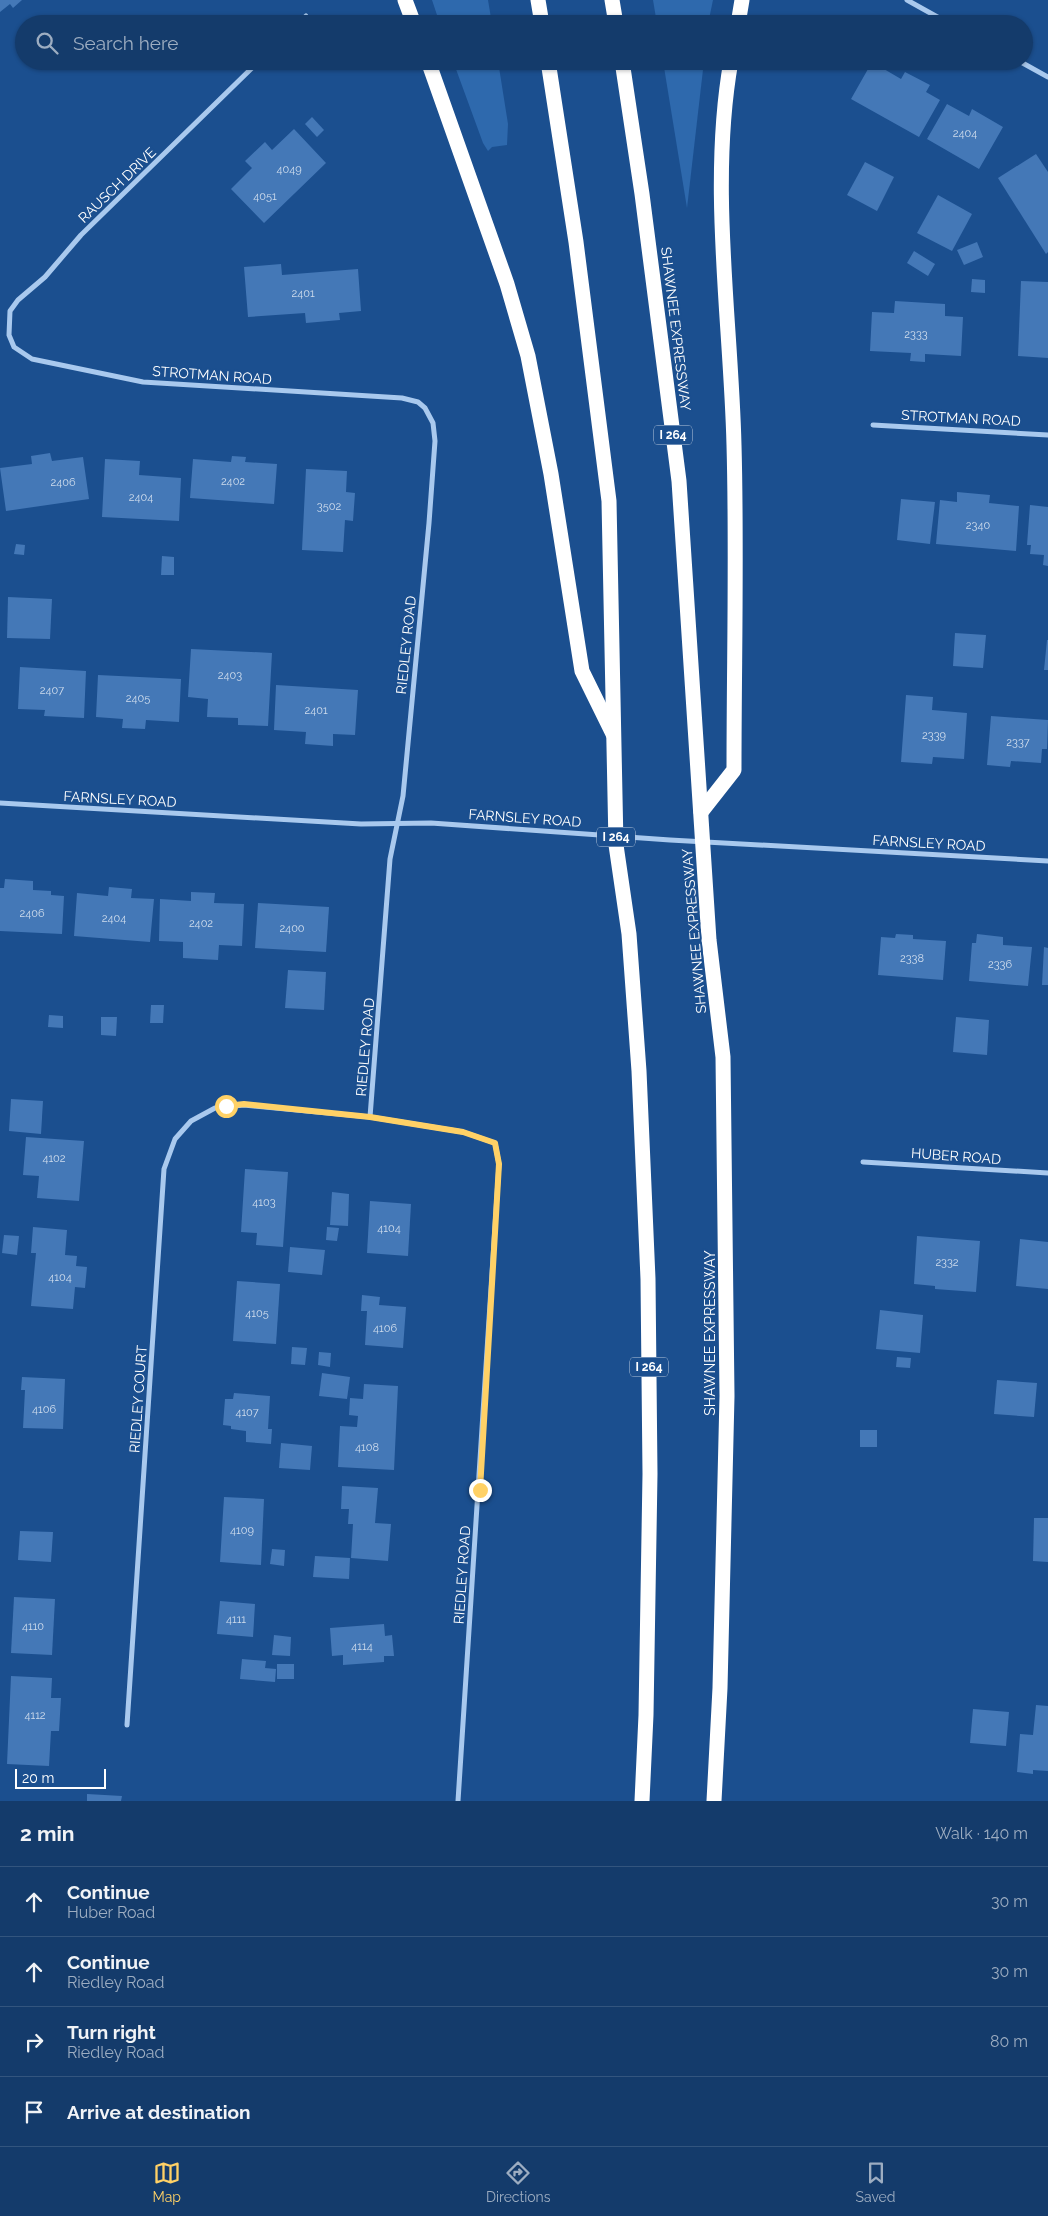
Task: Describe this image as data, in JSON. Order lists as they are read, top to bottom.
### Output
{
  "streets": {
    "highway": ["SHAWNEE EXPRESSWAY", "I 264"],
    "street": [
      "RAUSCH DRIVE",
      "STROTMAN ROAD",
      "RIEDLEY ROAD",
      "FARNSLEY ROAD",
      "HUBER ROAD",
      "RIEDLEY COURT"
    ]
  },
  "crossings": [
    ["RAUSCH DRIVE", "STROTMAN ROAD"],
    ["STROTMAN ROAD", "RIEDLEY ROAD"],
    ["RIEDLEY ROAD", "FARNSLEY ROAD"],
    ["RIEDLEY ROAD", "RIEDLEY COURT"]
  ],
  "house_numbers": [
    "2404",
    "4049",
    "4051",
    "2401",
    "2333",
    "2402",
    "2406",
    "2404",
    "3502",
    "2340",
    "2403",
    "2407",
    "2405",
    "2401",
    "2339",
    "2337",
    "2406",
    "2404",
    "2402",
    "2400",
    "2338",
    "2336",
    "4102",
    "4103",
    "4104",
    "2332",
    "4104",
    "4105",
    "4106",
    "4106",
    "4107",
    "4108",
    "4109",
    "4111",
    "4110",
    "4114",
    "4112"
  ],
  "scale_bar": "20 m",
  "page": {
    "search": "Search here",
    "scale": "20 m",
    "heading": ["2 min", "Walk · 140 m"],
    "list": [
      ["Continue", "Huber Road", "30 m"],
      ["Continue", "Riedley Road", "30 m"],
      ["Turn right", "Riedley Road", "80 m"],
      "Arrive at destination"
    ],
    "nav": ["Map", "Directions", "Saved"]
  }
}
